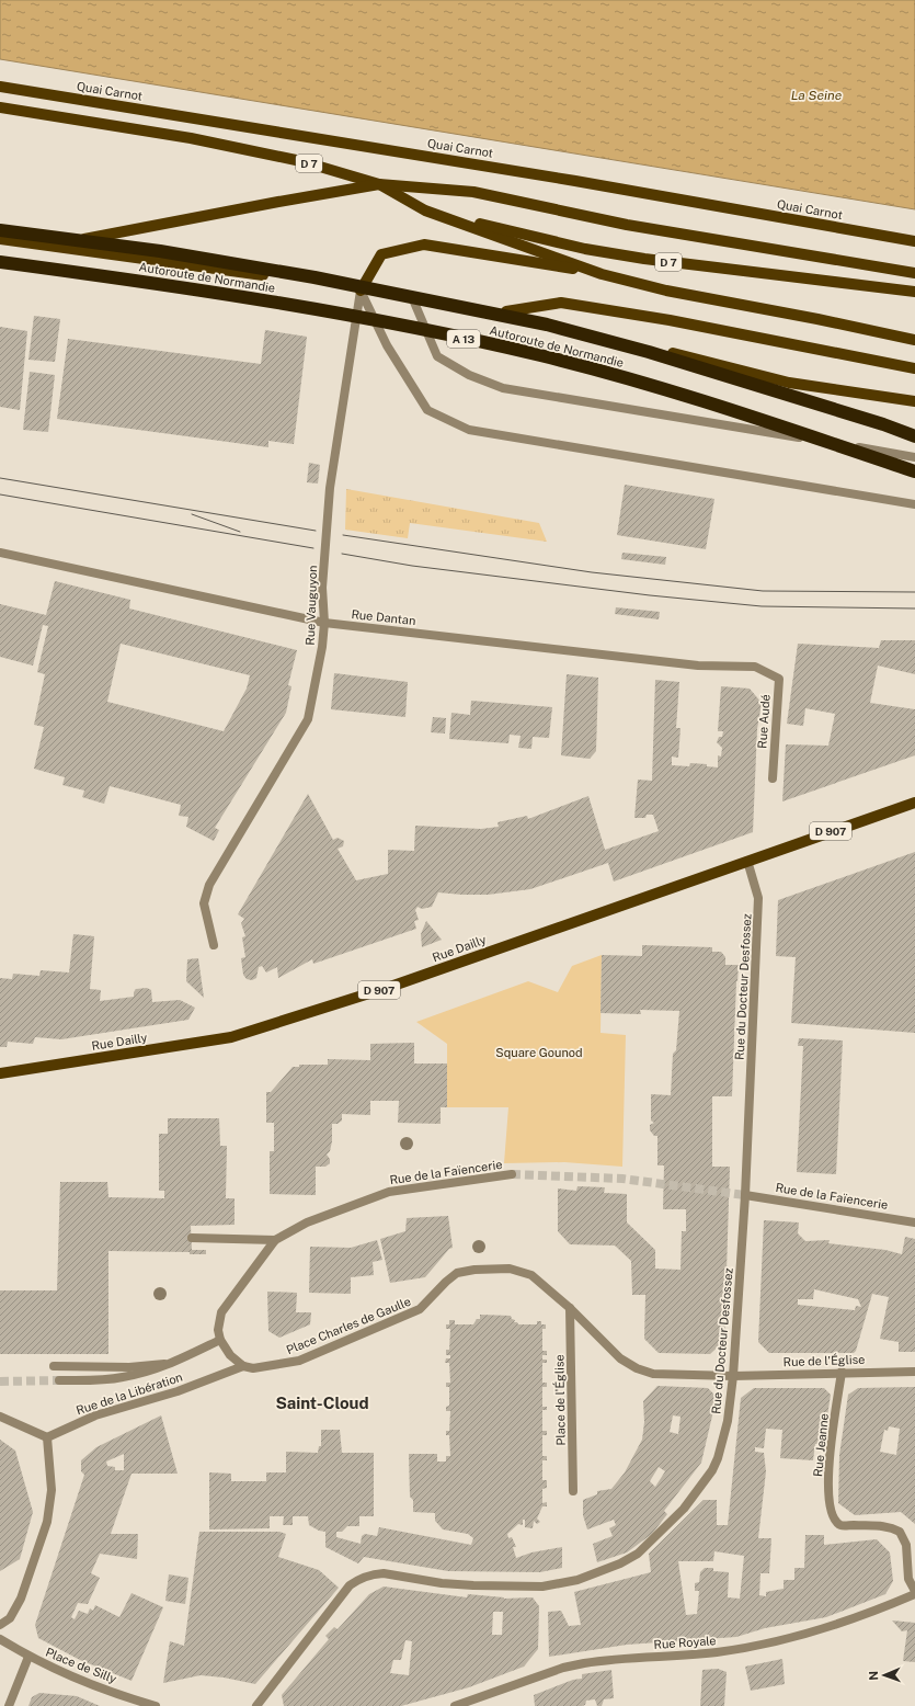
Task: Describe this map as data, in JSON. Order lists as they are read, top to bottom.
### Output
{
  "streets": {
    "highway": ["Autoroute de Normandie", "A 13"],
    "main road": [
      "Quai Carnot",
      "D 7",
      "D 907",
      "Rue Dailly"
    ],
    "street": [
      "Rue Vauguyon",
      "Rue Dantan",
      "Rue Audé",
      "Rue du Docteur Desfossez",
      "Rue de la Faïencerie",
      "Place Charles de Gaulle",
      "Rue de l'Église",
      "Rue de la Libération",
      "Place de l'Église",
      "Rue Jeanne",
      "Rue Royale",
      "Place de Silly"
    ]
  },
  "crossings": [
    ["D 7", "Rue Vauguyon"],
    ["Rue Vauguyon", "Rue Dantan"],
    ["Rue Dantan", "Rue Audé"],
    ["Rue Dailly", "Rue du Docteur Desfossez"],
    ["Rue du Docteur Desfossez", "Rue de la Faïencerie"],
    ["Rue du Docteur Desfossez", "Place Charles de Gaulle"],
    ["Rue du Docteur Desfossez", "Rue de l'Église"],
    ["Rue de la Faïencerie", "Rue de la Libération"],
    ["Place Charles de Gaulle", "Rue de l'Église"],
    ["Place Charles de Gaulle", "Rue de la Libération"],
    ["Place Charles de Gaulle", "Place de l'Église"],
    ["Rue de l'Église", "Rue Jeanne"]
  ],
  "districts": ["Saint-Cloud"],
  "water": ["La Seine"],
  "parks": ["Square Gounod"],
  "north": "left"
}
